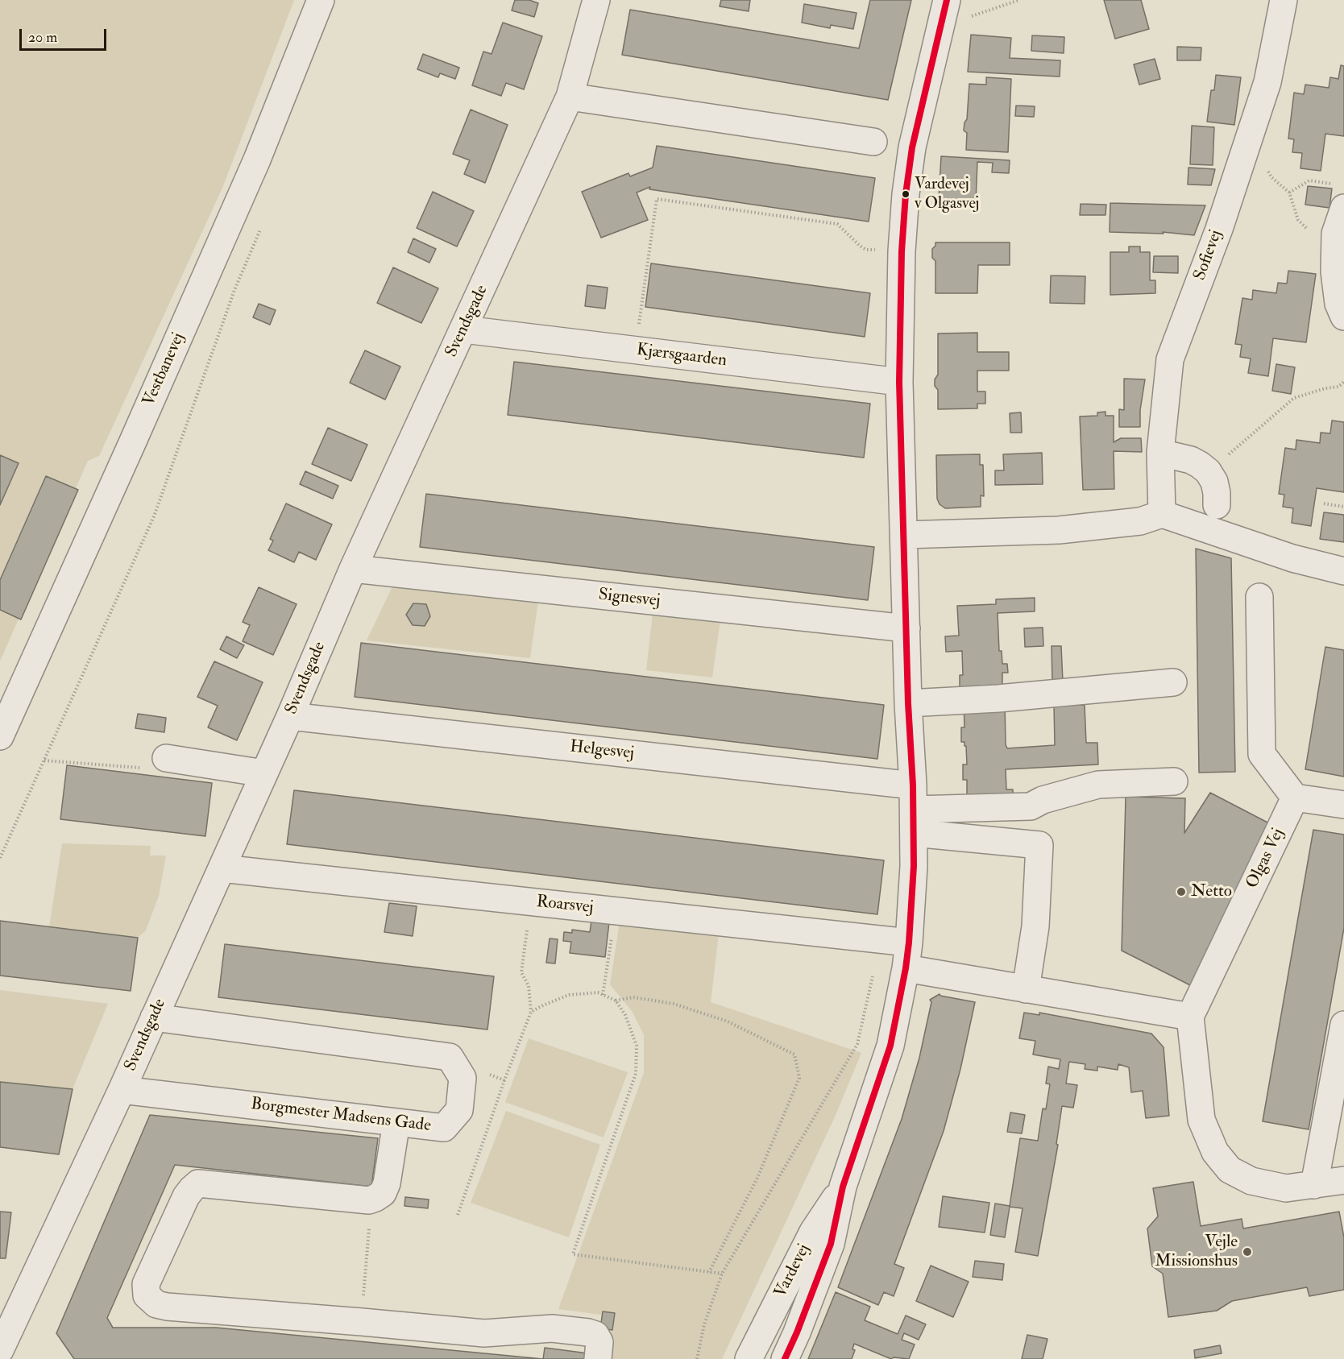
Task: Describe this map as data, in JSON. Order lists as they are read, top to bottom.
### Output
{
  "streets": {
    "street": [
      "Sofievej",
      "Svendsgade",
      "Kjærsgaarden",
      "Vestbanevej",
      "Signesvej",
      "Helgesvej",
      "Olgas Vej",
      "Roarsvej",
      "Borgmester Madsens Gade",
      "Vardevej"
    ]
  },
  "crossings": [
    ["Svendsgade", "Kjærsgaarden"],
    ["Svendsgade", "Signesvej"],
    ["Svendsgade", "Helgesvej"],
    ["Svendsgade", "Roarsvej"],
    ["Svendsgade", "Borgmester Madsens Gade"],
    ["Kjærsgaarden", "Vardevej"],
    ["Signesvej", "Vardevej"],
    ["Helgesvej", "Vardevej"],
    ["Roarsvej", "Vardevej"]
  ],
  "places": ["Vardevej v Olgasvej", "Netto", "Vejle Missionshus"],
  "scale_bar": "20 m"
}
